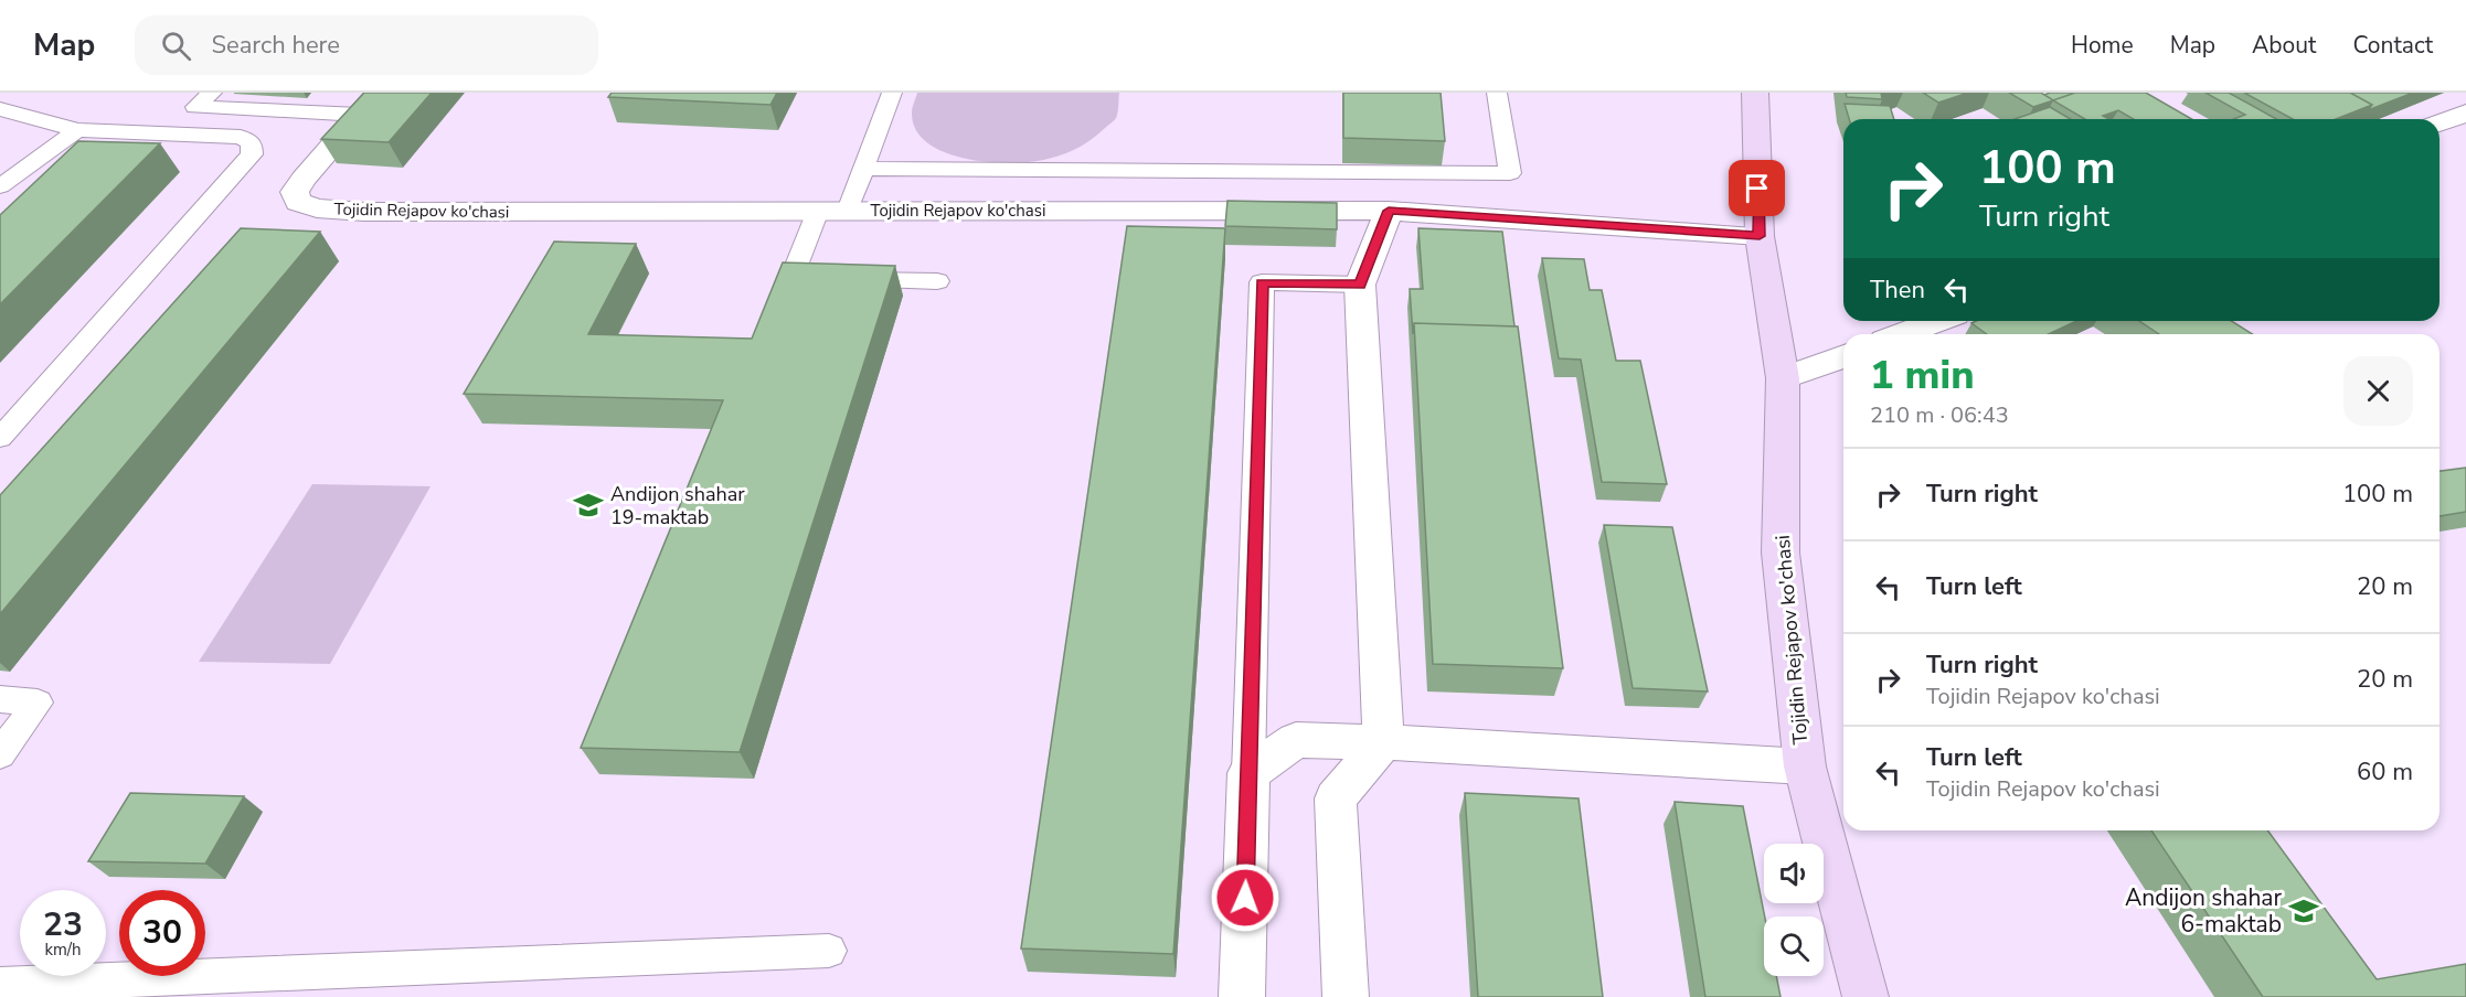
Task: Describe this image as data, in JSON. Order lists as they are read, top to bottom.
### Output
{
  "streets": {
    "street": ["Tojidin Rejapov ko'chasi"]
  },
  "places": {
    "school or university": ["Andijon shahar 19-maktab", "Andijon shahar 6-maktab"]
  },
  "page": {
    "header": "Map",
    "search": "Search here",
    "nav": [
      "Home",
      "Map",
      "About",
      "Contact"
    ],
    "turn": ["100 m", "Turn right"],
    "then": "Then",
    "heading": ["1 min", "210 m · 06:43"],
    "list": [
      {
        "name": "Turn right",
        "value": "100 m"
      },
      {
        "name": "Turn left",
        "value": "20 m"
      },
      {
        "name": "Turn right",
        "note": "Tojidin Rejapov ko'chasi",
        "value": "20 m"
      },
      {
        "name": "Turn left",
        "note": "Tojidin Rejapov ko'chasi",
        "value": "60 m"
      }
    ],
    "speed": "23 km/h",
    "limit": "30"
  }
}
